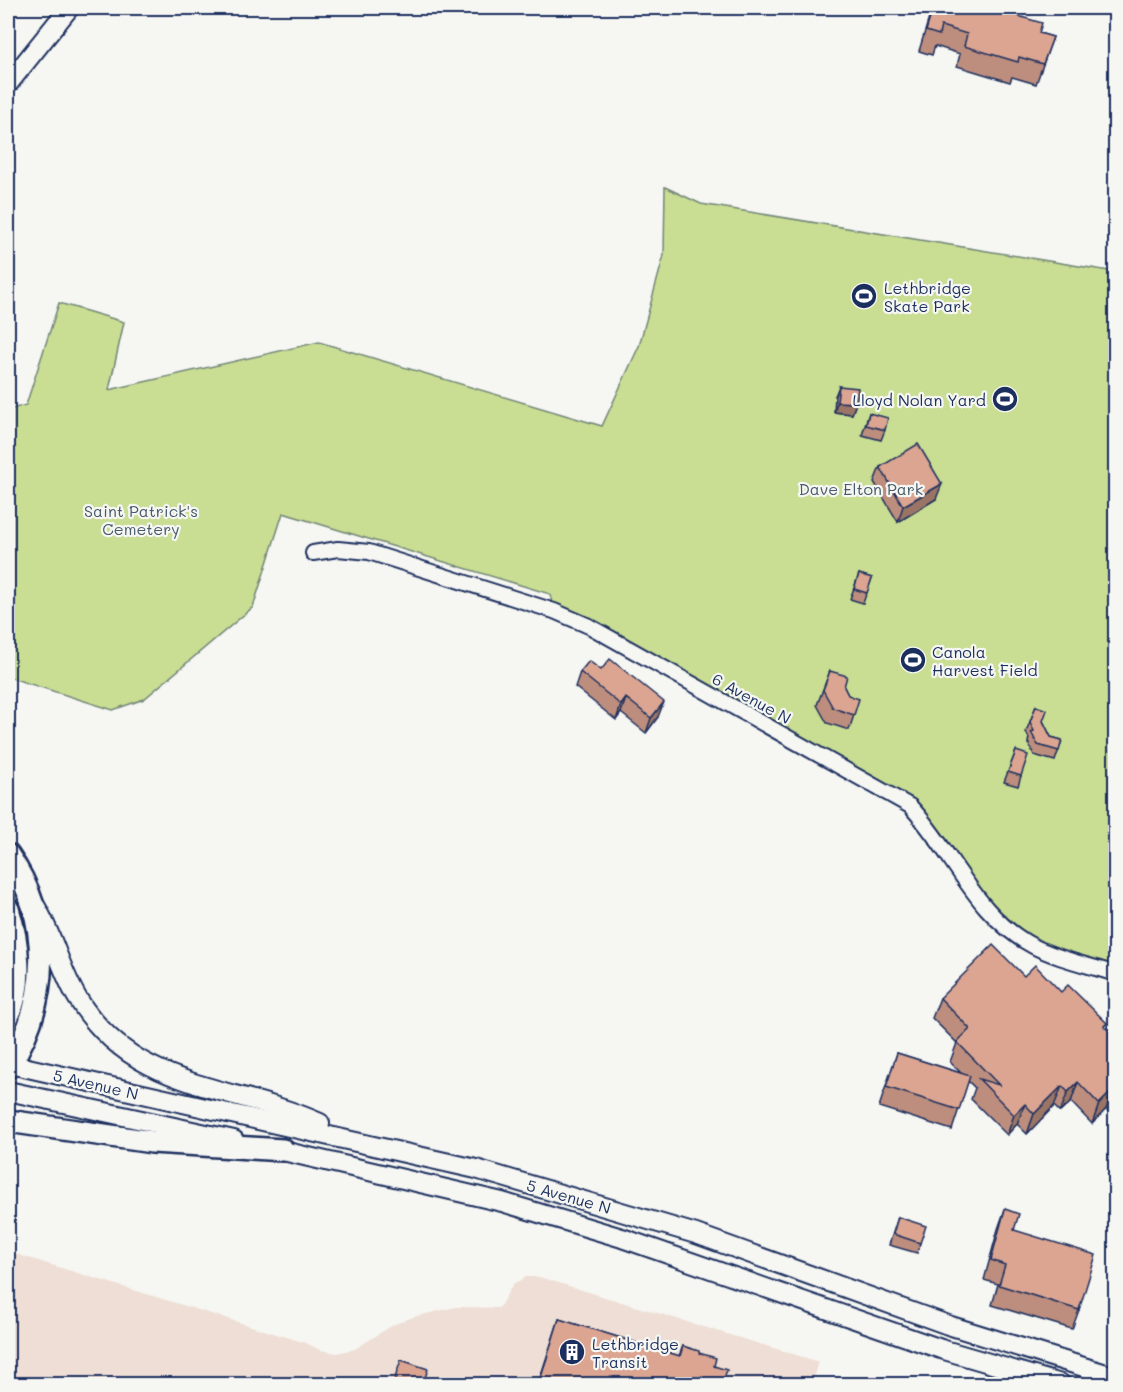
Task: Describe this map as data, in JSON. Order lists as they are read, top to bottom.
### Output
{
  "streets": {
    "main road": ["5 Avenue N"],
    "street": ["6 Avenue N"]
  },
  "parks": ["Dave Elton Park", "Saint Patrick's Cemetery"],
  "places": {
    "sports": ["Lethbridge Skate Park", "Lloyd Nolan Yard", "Canola Harvest Field"],
    "building": ["Lethbridge Transit"]
  }
}
